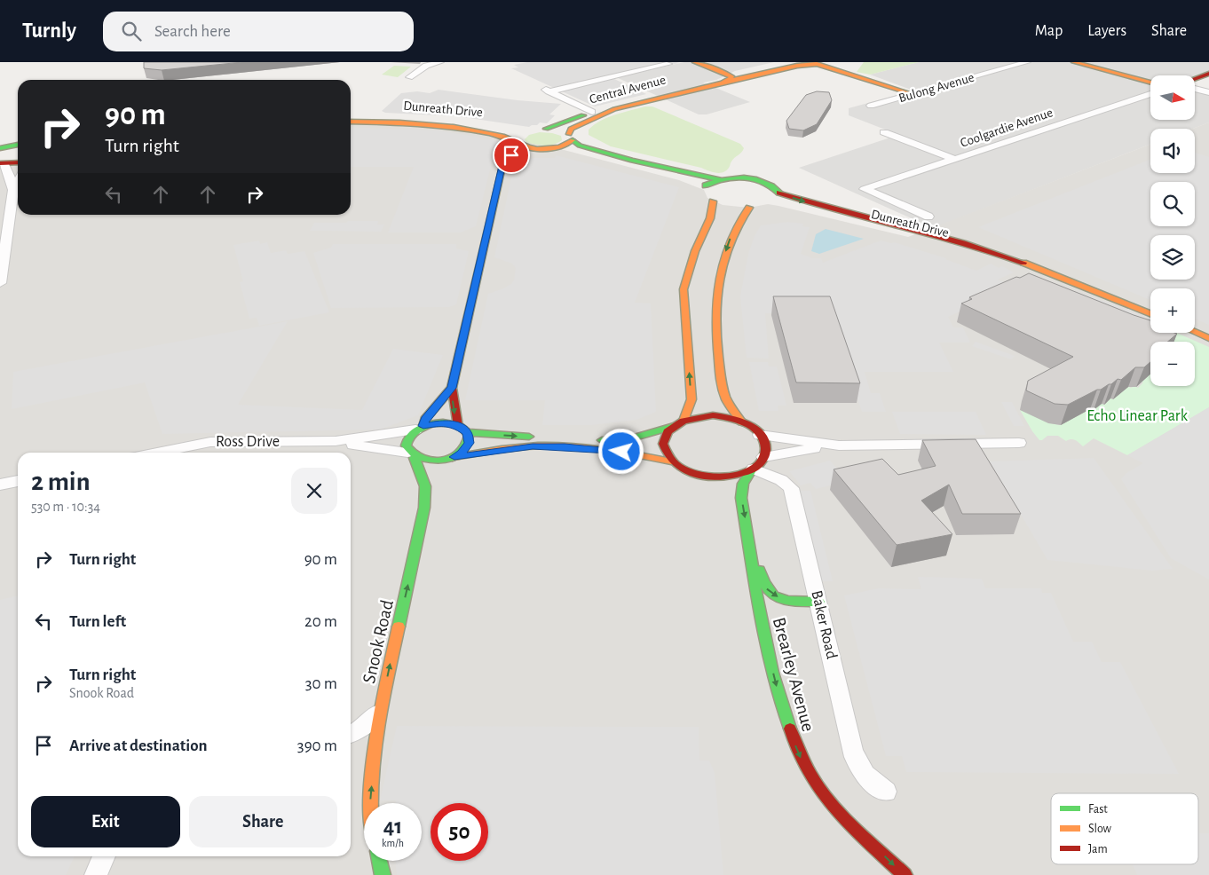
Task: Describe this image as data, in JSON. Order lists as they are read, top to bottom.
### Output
{
  "streets": {
    "main road": [
      "Central Avenue",
      "Dunreath Drive",
      "Snook Road",
      "Brearley Avenue"
    ],
    "street": [
      "Bulong Avenue",
      "Coolgardie Avenue",
      "Ross Drive",
      "Baker Road"
    ]
  },
  "crossings": [
    ["Bulong Avenue", "Central Avenue"],
    ["Ross Drive", "Snook Road"],
    ["Baker Road", "Brearley Avenue"]
  ],
  "one_way": ["Snook Road", "Brearley Avenue"],
  "parks": ["Echo Linear Park"],
  "legend": ["Fast", "Slow", "Jam"],
  "north": "right",
  "page": {
    "header": "Turnly",
    "search": "Search here",
    "nav": ["Map", "Layers", "Share"],
    "map_buttons": ["+", "−"],
    "turn": ["90 m", "Turn right"],
    "heading": ["2 min", "530 m · 10:34"],
    "list": [
      {
        "name": "Turn right",
        "value": "90 m"
      },
      {
        "name": "Turn left",
        "value": "20 m"
      },
      {
        "name": "Turn right",
        "note": "Snook Road",
        "value": "30 m"
      },
      {
        "name": "Arrive at destination",
        "value": "390 m"
      }
    ],
    "buttons": ["Exit", "Share"],
    "speed": "41 km/h",
    "limit": "50"
  }
}
